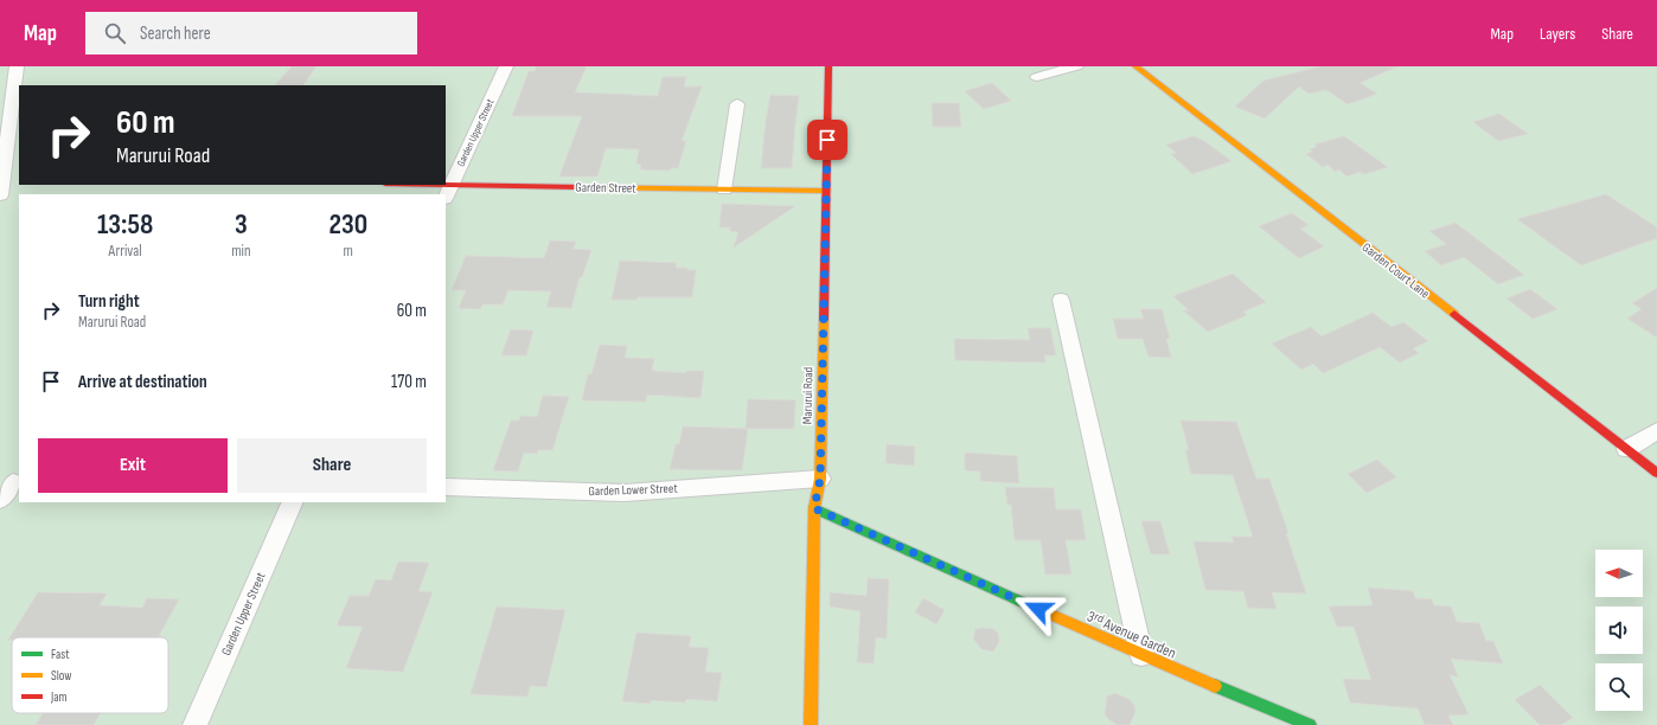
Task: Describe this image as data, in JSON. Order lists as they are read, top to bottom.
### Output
{
  "streets": {
    "street": [
      "Garden Upper Street",
      "Garden Street",
      "Garden Court Lane",
      "Marurui Road",
      "Garden Lower Street",
      "3ʳᵈ Avenue Garden"
    ]
  },
  "crossings": [
    ["Garden Upper Street", "Garden Street"],
    ["Garden Street", "Marurui Road"],
    ["Marurui Road", "Garden Lower Street"],
    ["Marurui Road", "3ʳᵈ Avenue Garden"]
  ],
  "legend": ["Fast", "Slow", "Jam"],
  "north": "left",
  "page": {
    "header": "Map",
    "search": "Search here",
    "nav": ["Map", "Layers", "Share"],
    "turn": ["60 m", "Marurui Road"],
    "eta": [
      "13:58",
      "Arrival",
      "3",
      "min",
      "230",
      "m"
    ],
    "list": [
      {
        "name": "Turn right",
        "note": "Marurui Road",
        "value": "60 m"
      },
      {
        "name": "Arrive at destination",
        "value": "170 m"
      }
    ],
    "buttons": ["Exit", "Share"]
  }
}
